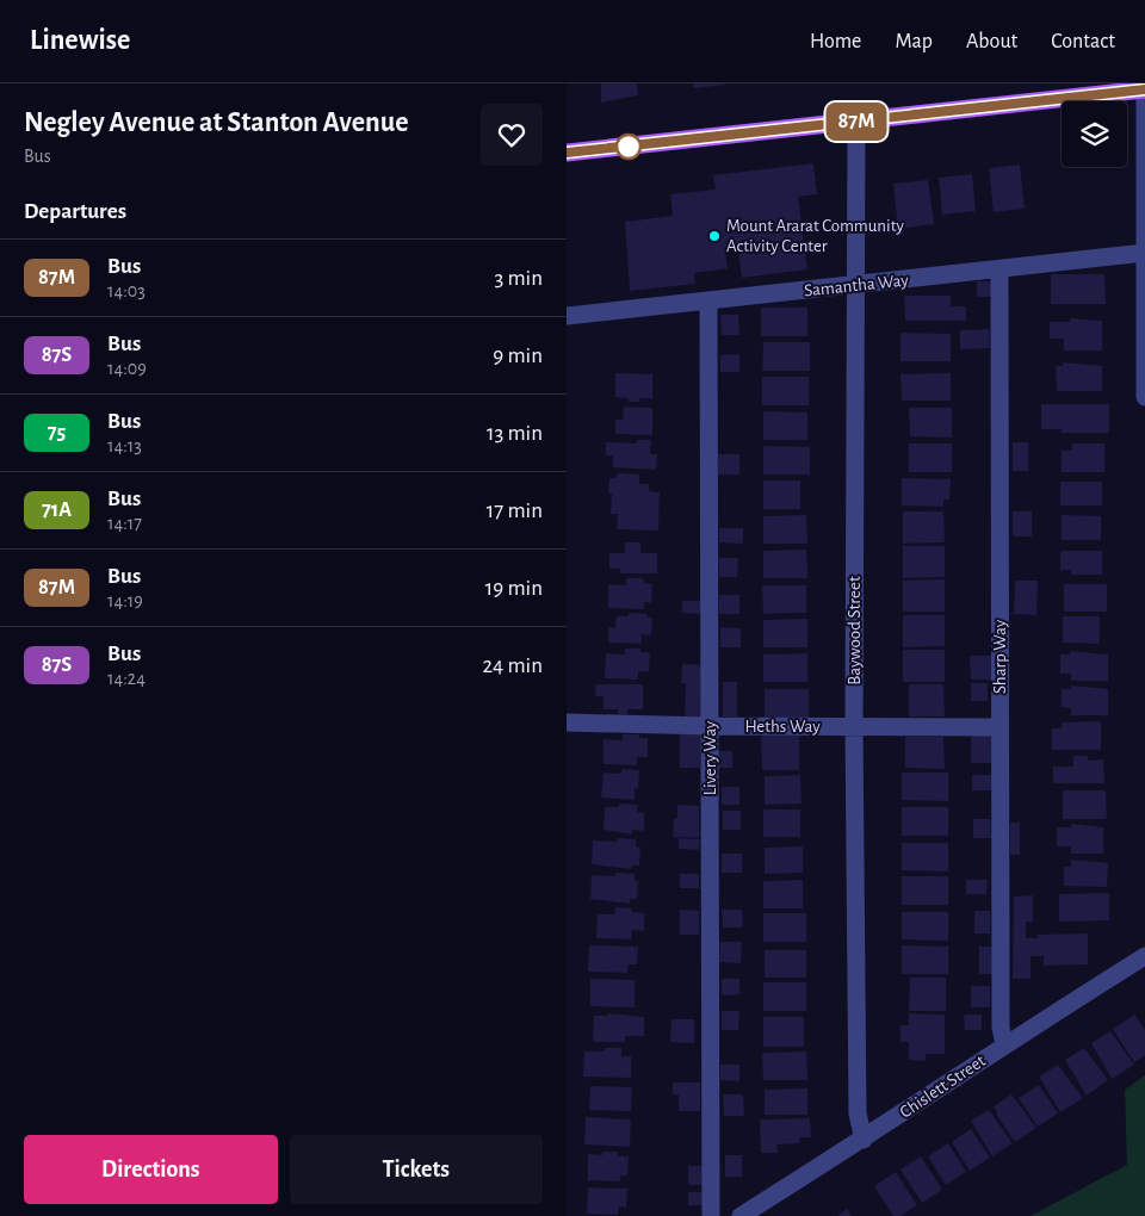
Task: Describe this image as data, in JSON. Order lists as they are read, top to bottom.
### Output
{
  "streets": {
    "street": [
      "Samantha Way",
      "Baywood Street",
      "Sharp Way",
      "Heths Way",
      "Livery Way",
      "Chislett Street"
    ]
  },
  "crossings": [
    ["Samantha Way", "Baywood Street"],
    ["Samantha Way", "Sharp Way"],
    ["Samantha Way", "Livery Way"],
    ["Baywood Street", "Heths Way"],
    ["Baywood Street", "Chislett Street"],
    ["Sharp Way", "Heths Way"],
    ["Sharp Way", "Chislett Street"],
    ["Heths Way", "Livery Way"]
  ],
  "places": ["Mount Ararat Community Activity Center"],
  "lines": ["bus line 87M"],
  "page": {
    "header": "Linewise",
    "nav": [
      "Home",
      "Map",
      "About",
      "Contact"
    ],
    "heading": [
      ["Negley Avenue at Stanton Avenue", "Bus"],
      "Departures"
    ],
    "on_map": "87M",
    "list": [
      {
        "mark": "87M",
        "name": "Bus",
        "note": "14:03",
        "value": "3 min"
      },
      {
        "mark": "87S",
        "name": "Bus",
        "note": "14:09",
        "value": "9 min"
      },
      {
        "mark": "75",
        "name": "Bus",
        "note": "14:13",
        "value": "13 min"
      },
      {
        "mark": "71A",
        "name": "Bus",
        "note": "14:17",
        "value": "17 min"
      },
      {
        "mark": "87M",
        "name": "Bus",
        "note": "14:19",
        "value": "19 min"
      },
      {
        "mark": "87S",
        "name": "Bus",
        "note": "14:24",
        "value": "24 min"
      }
    ],
    "buttons": ["Directions", "Tickets"]
  }
}
